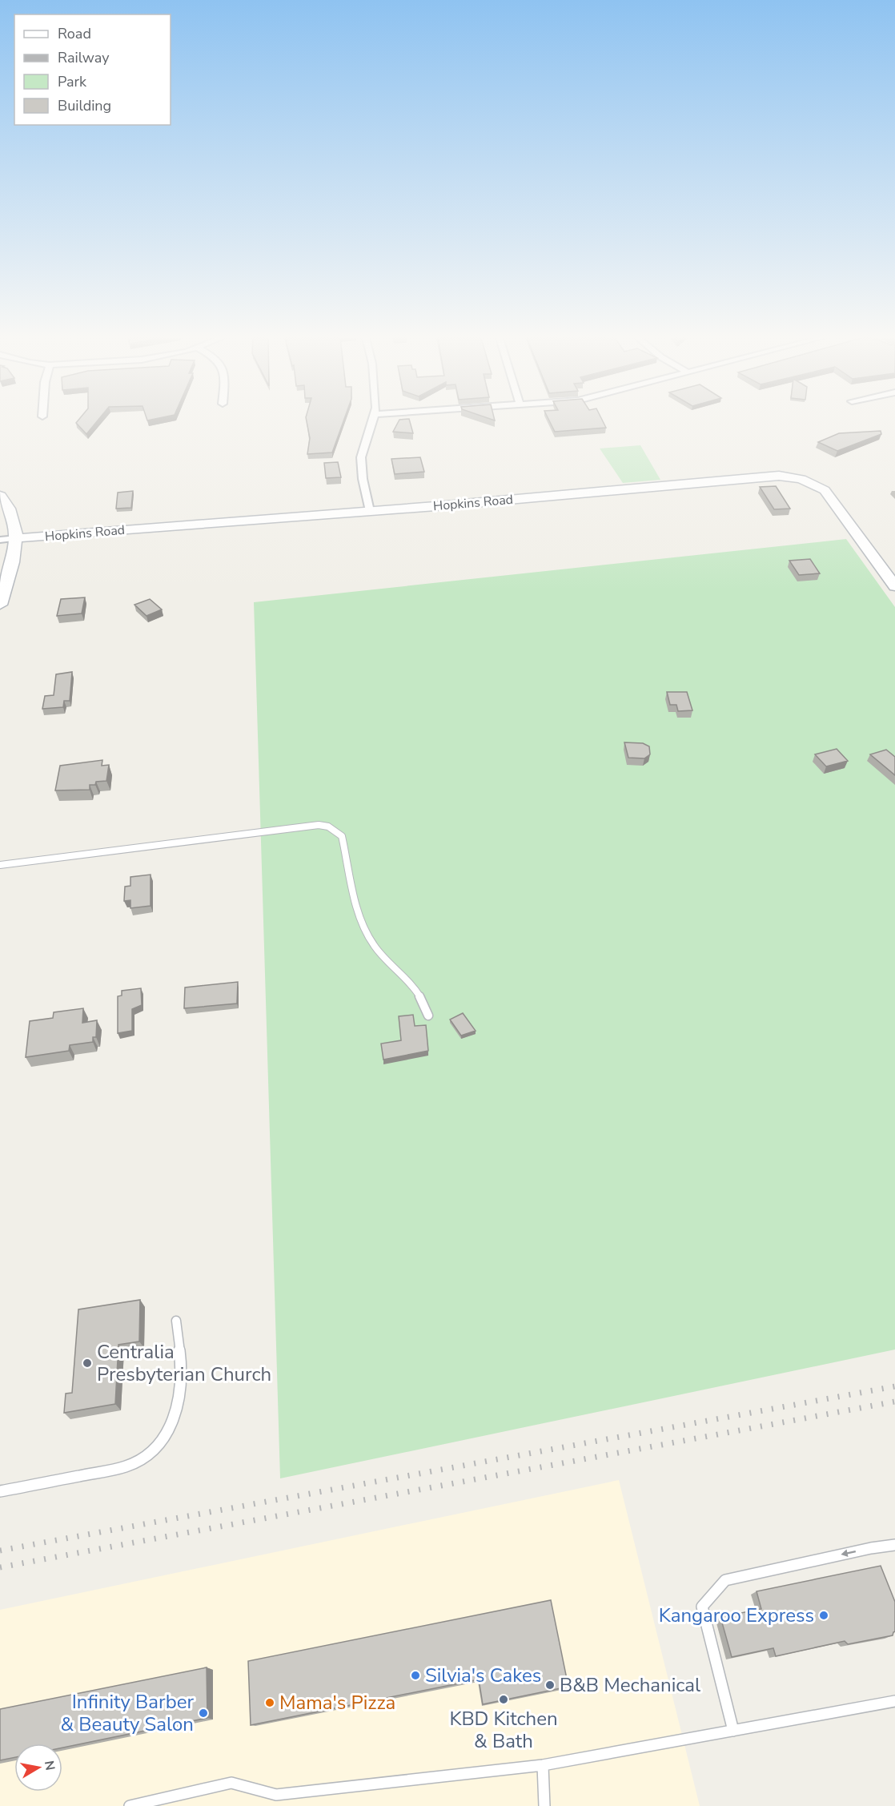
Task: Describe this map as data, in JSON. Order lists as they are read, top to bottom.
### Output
{
  "streets": {
    "main road": ["Hopkins Road"]
  },
  "places": [
    "Centralia Presbyterian Church",
    "Kangaroo Express",
    "Silvia's Cakes",
    "B&B Mechanical",
    "KBD Kitchen & Bath",
    "Mama's Pizza",
    "Infinity Barber & Beauty Salon"
  ],
  "legend": [
    "Road",
    "Railway",
    "Park",
    "Building"
  ],
  "north": "right"
}
